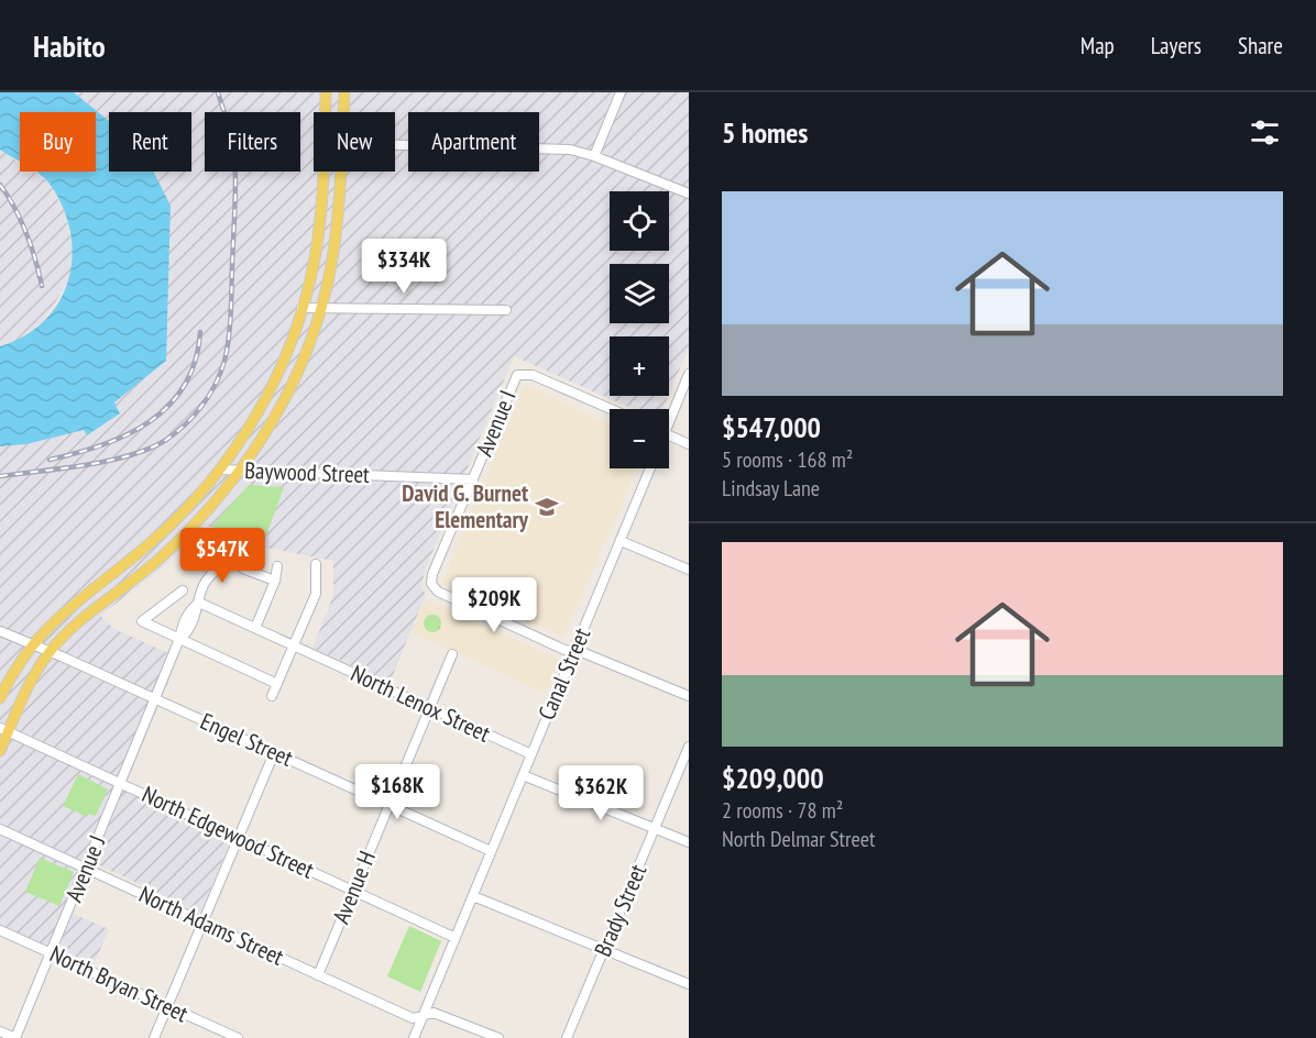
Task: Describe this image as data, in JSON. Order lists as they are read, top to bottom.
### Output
{
  "streets": {
    "street": [
      "Avenue I",
      "Baywood Street",
      "Canal Street",
      "North Lenox Street",
      "Engel Street",
      "North Edgewood Street",
      "Avenue J",
      "Avenue H",
      "Brady Street",
      "North Adams Street",
      "North Bryan Street"
    ]
  },
  "crossings": [
    ["Avenue I", "Baywood Street"],
    ["Avenue I", "Canal Street"],
    ["Canal Street", "North Lenox Street"],
    ["Canal Street", "Engel Street"],
    ["Canal Street", "North Edgewood Street"],
    ["Canal Street", "North Adams Street"],
    ["North Lenox Street", "Avenue J"],
    ["North Lenox Street", "Avenue H"],
    ["Engel Street", "Avenue J"],
    ["Engel Street", "Avenue H"],
    ["North Edgewood Street", "Avenue J"],
    ["North Edgewood Street", "Avenue H"],
    ["Avenue J", "North Adams Street"],
    ["Avenue J", "North Bryan Street"],
    ["Avenue H", "North Adams Street"]
  ],
  "places": {
    "school or university": ["David G. Burnet Elementary"]
  },
  "page": {
    "header": "Habito",
    "nav": ["Map", "Layers", "Share"],
    "heading": "5 homes",
    "chip": [
      "Buy",
      "Rent",
      "Filters",
      "New",
      "Apartment"
    ],
    "list": [
      {
        "name": "$547,000",
        "note": "5 rooms · 168 m² · Lindsay Lane"
      },
      {
        "name": "$209,000",
        "note": "2 rooms · 78 m² · North Delmar Street"
      }
    ],
    "map_buttons": ["+", "−"],
    "price": [
      "$334K",
      "$547K",
      "$209K",
      "$168K",
      "$362K"
    ]
  }
}
